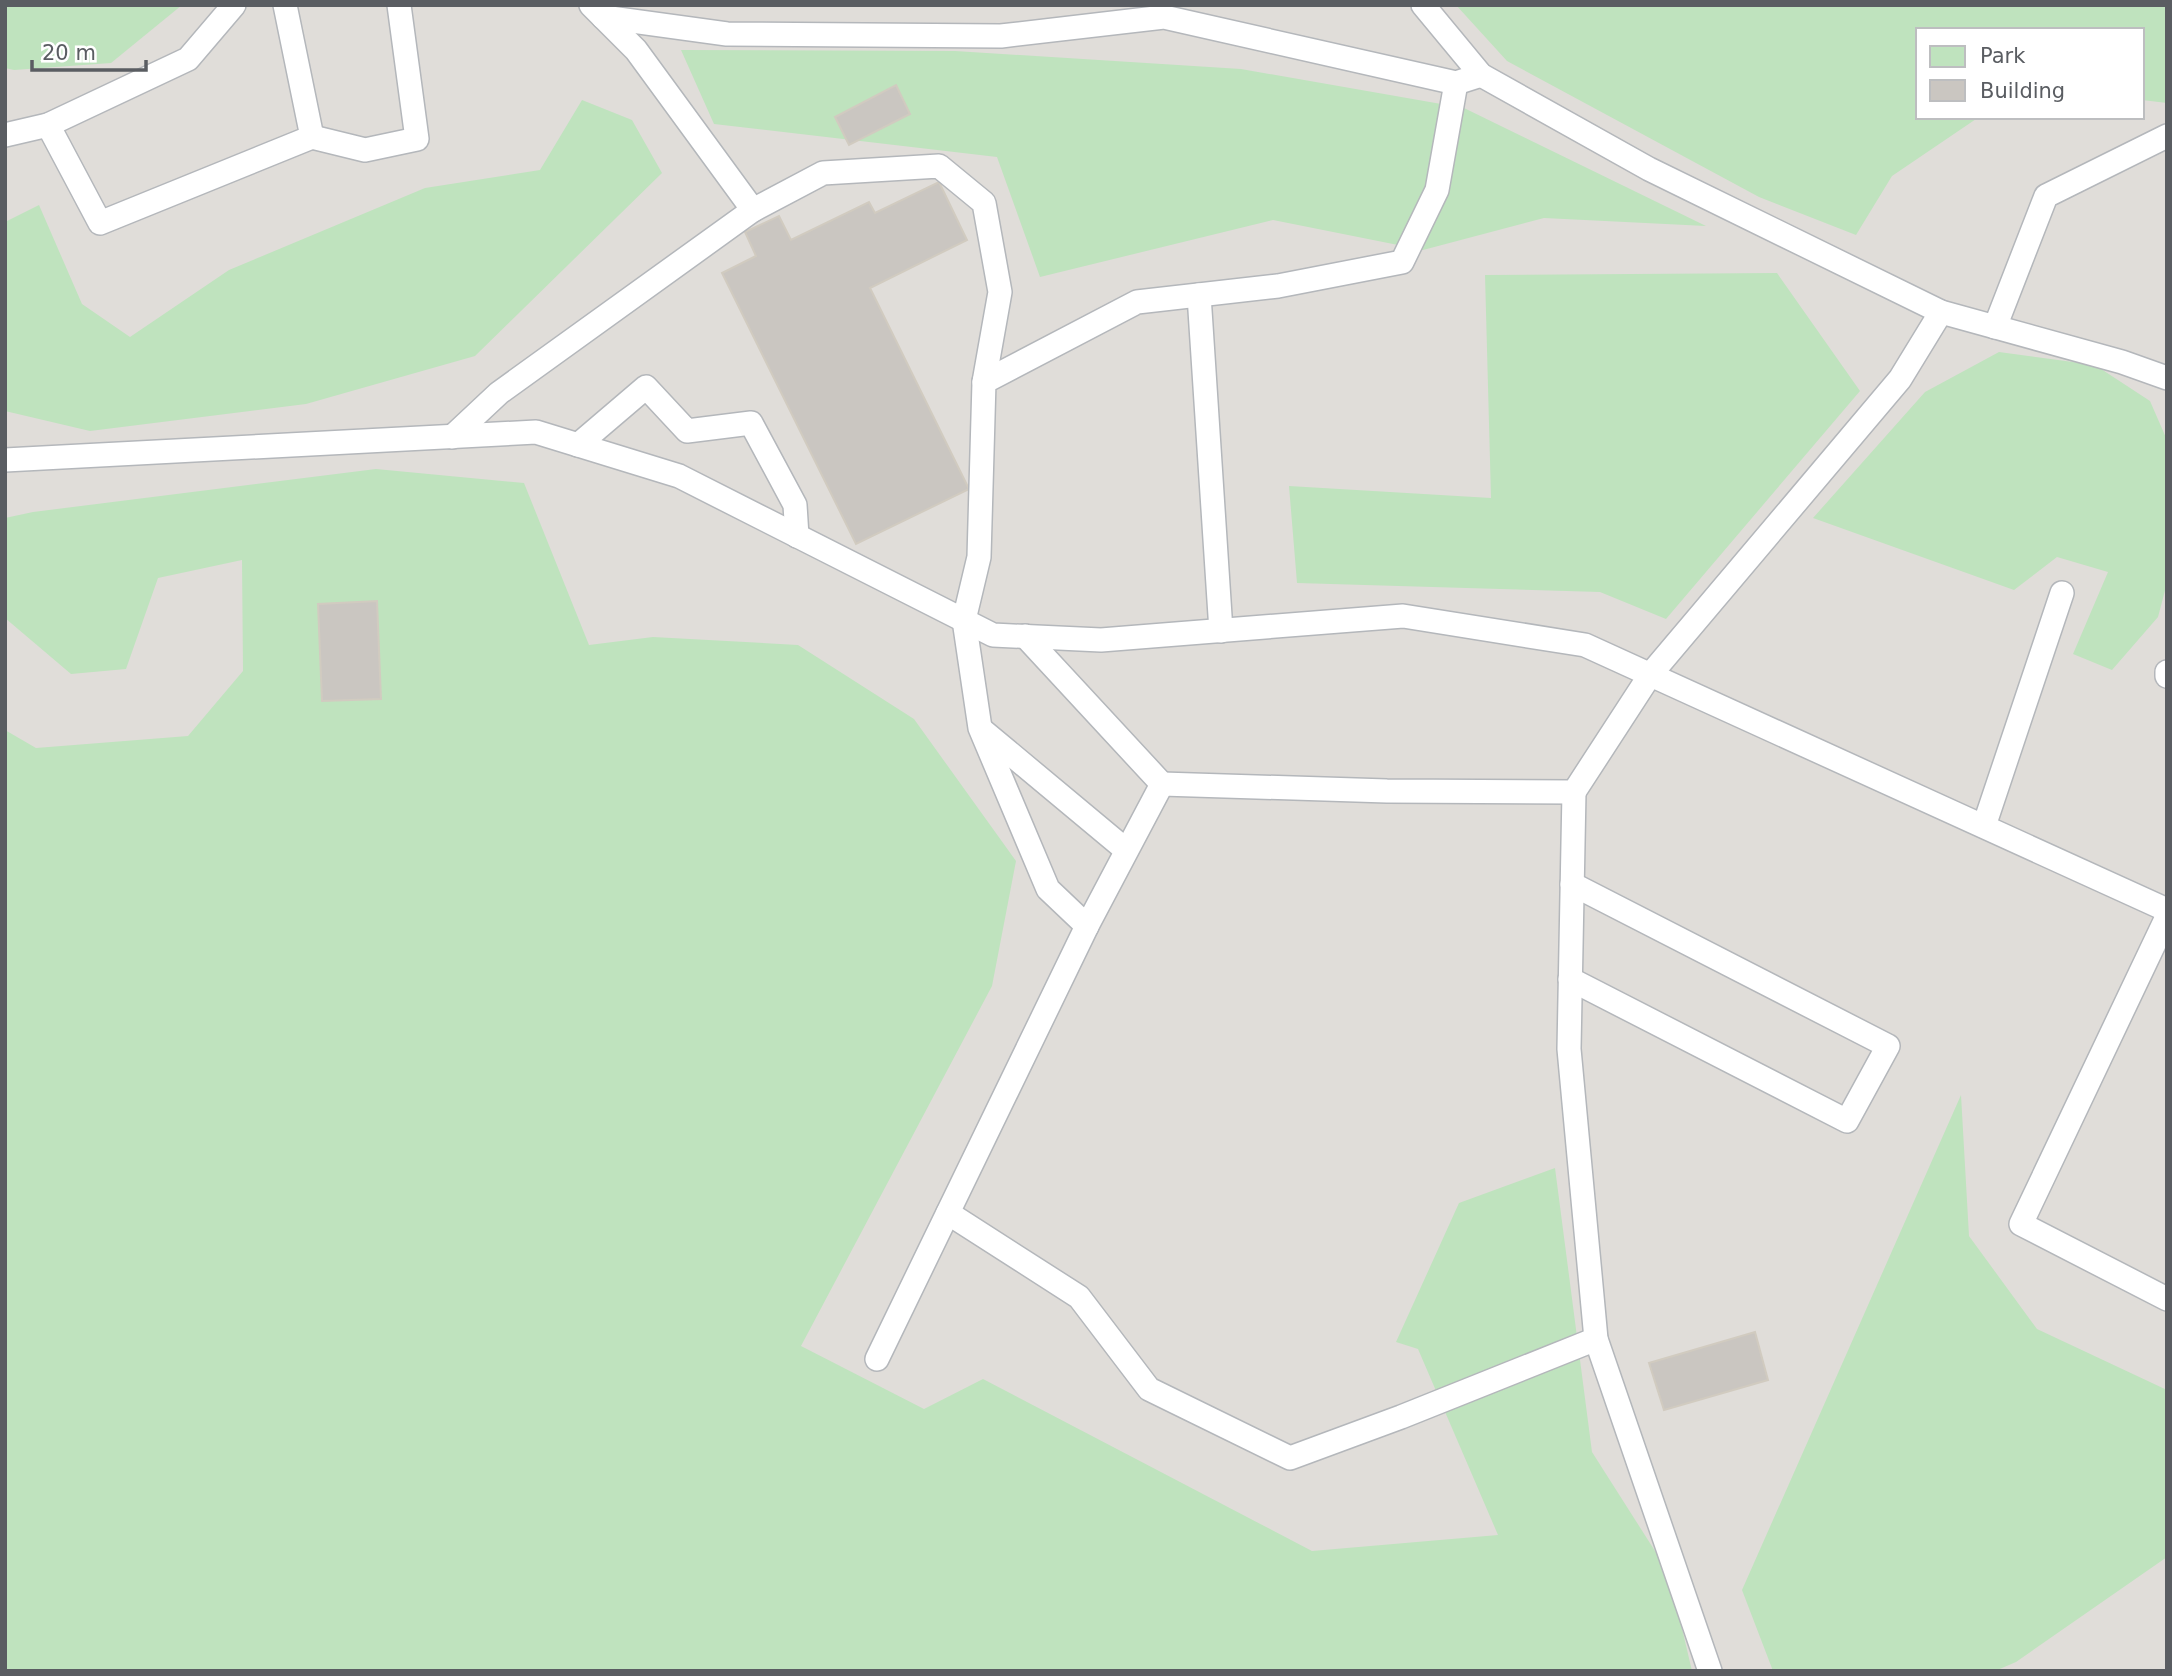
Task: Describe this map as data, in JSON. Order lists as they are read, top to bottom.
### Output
{
  "legend": ["Park", "Building"],
  "scale_bar": "20 m"
}
